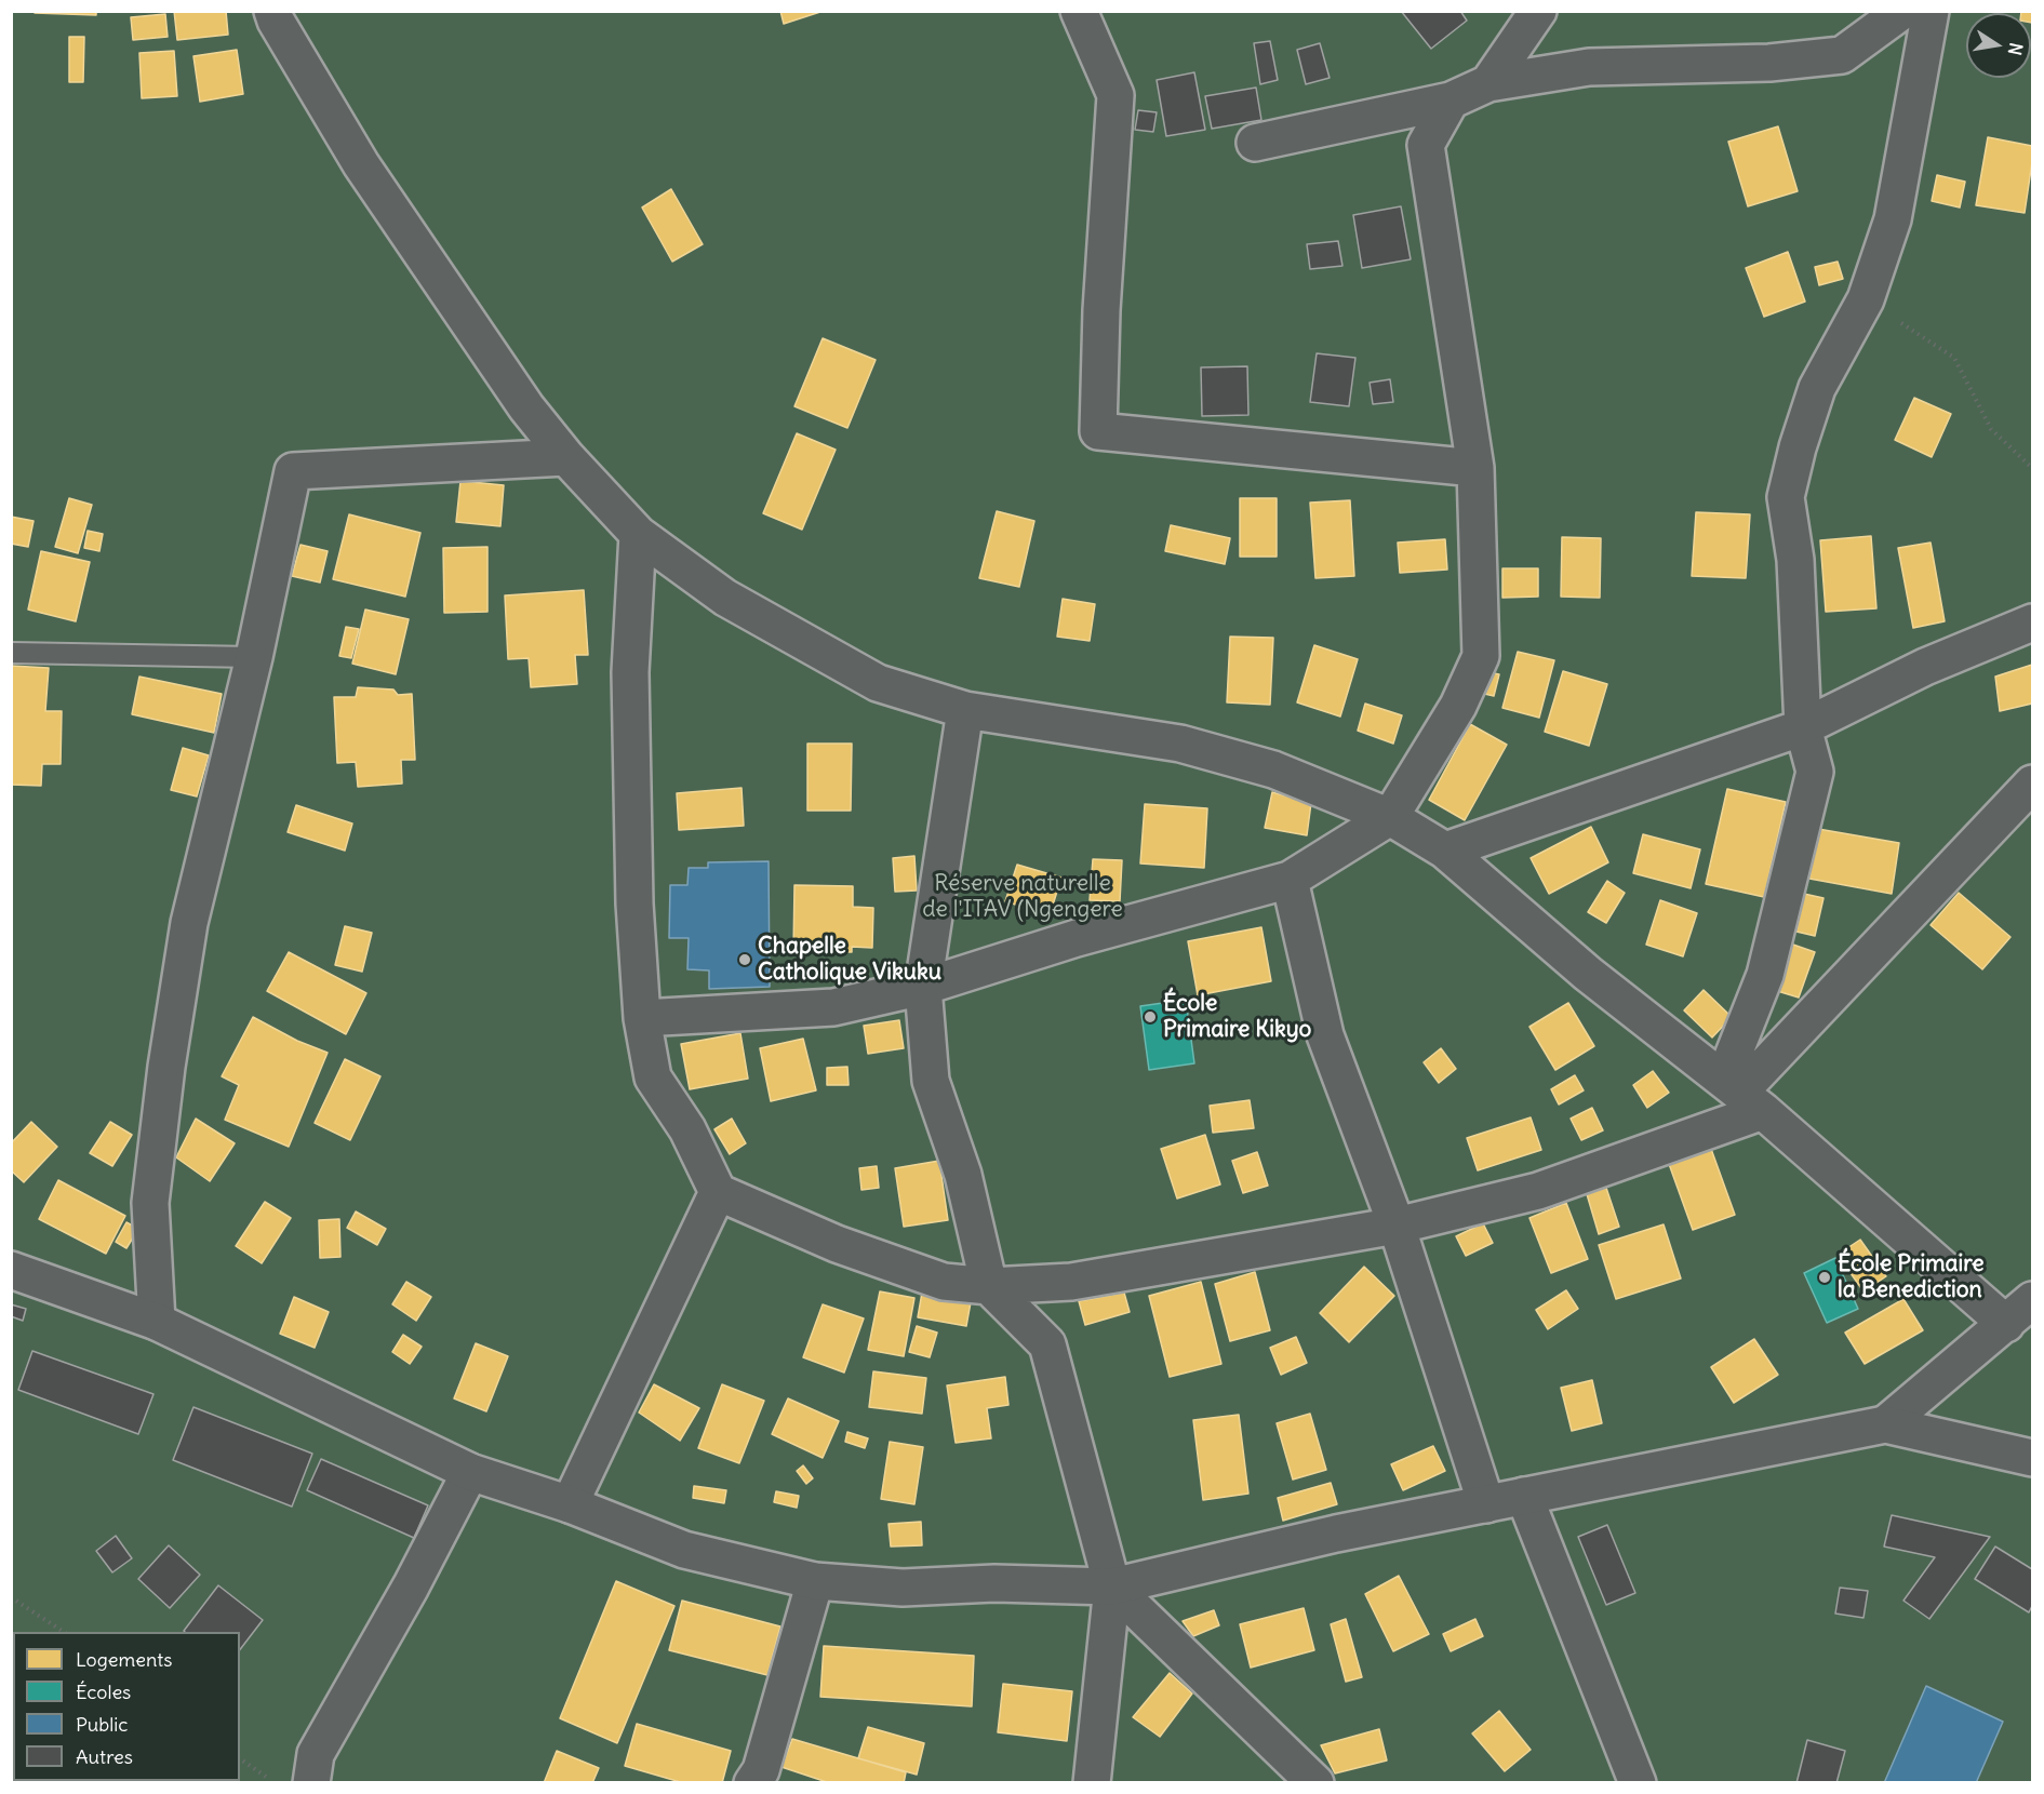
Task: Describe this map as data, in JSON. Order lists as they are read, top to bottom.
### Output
{
  "parks": ["Réserve naturelle de l'ITAV (Ngengere"],
  "places": ["Chapelle Catholique Vikuku", "École Primaire Kikyo", "École Primaire la Benediction"],
  "legend": [
    "Logements",
    "Écoles",
    "Public",
    "Autres"
  ],
  "north": "right"
}
